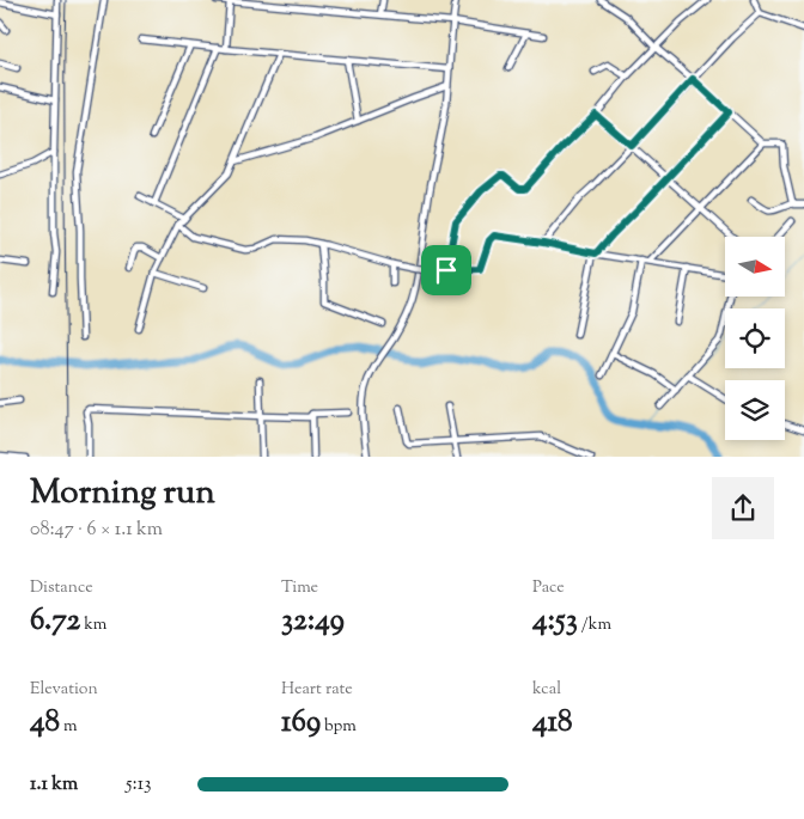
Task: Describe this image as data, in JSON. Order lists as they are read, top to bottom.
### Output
{
  "north": "right",
  "page": {
    "heading": ["Morning run", "08:47 · 6 × 1.1 km"],
    "stats": [
      ["Distance", "6.72 km"],
      ["Time", "32:49"],
      ["Pace", "4:53 /km"],
      ["Elevation", "48 m"],
      ["Heart rate", "169 bpm"],
      ["kcal", "418"]
    ],
    "list": [
      {
        "name": "1.1 km",
        "note": "5:13"
      }
    ]
  }
}
